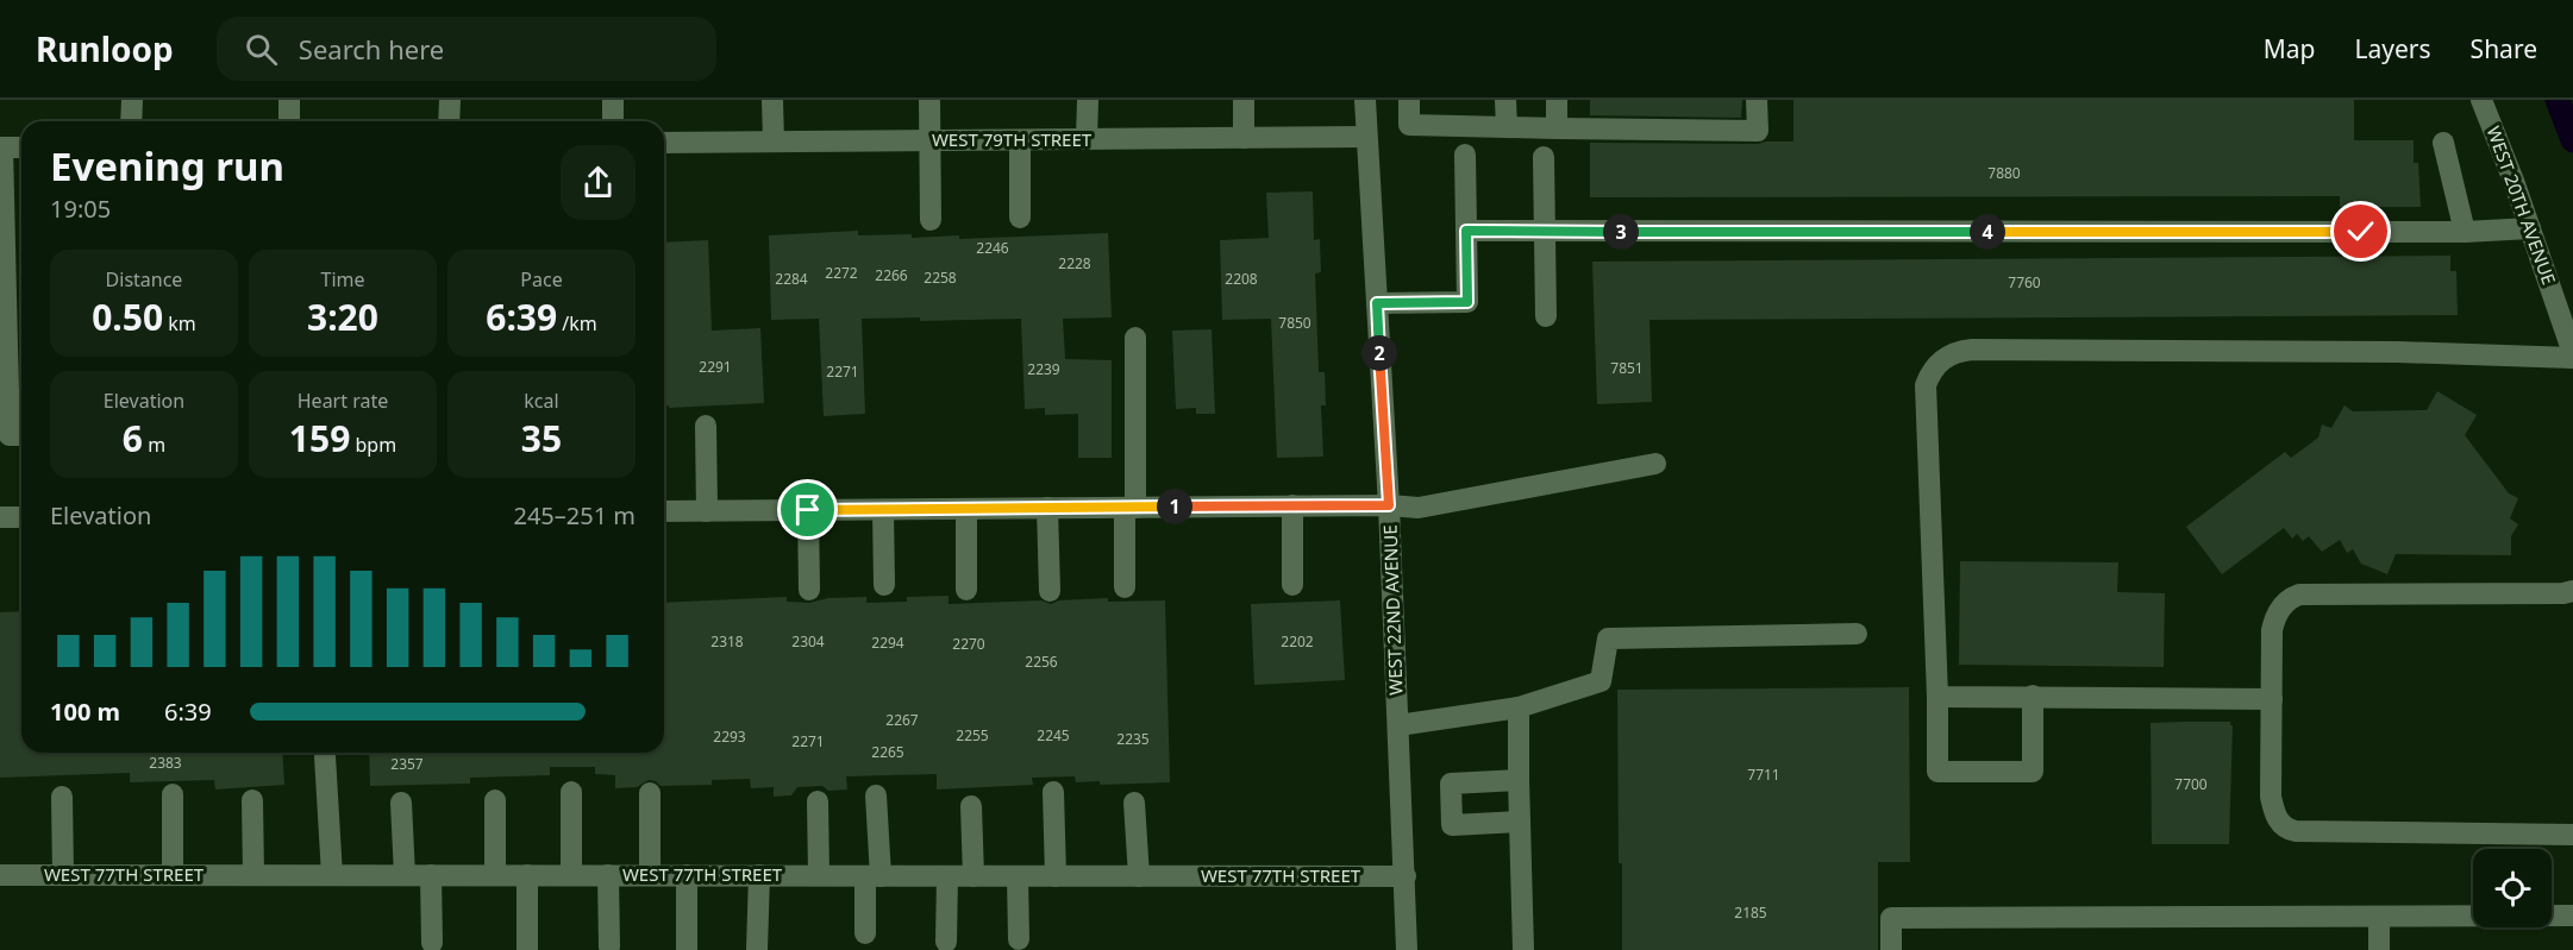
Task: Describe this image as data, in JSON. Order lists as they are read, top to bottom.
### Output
{
  "streets": {
    "street": [
      "WEST 79TH STREET",
      "WEST 20TH AVENUE",
      "WEST 22ND AVENUE",
      "WEST 77TH STREET"
    ]
  },
  "crossings": [
    ["WEST 79TH STREET", "WEST 22ND AVENUE"],
    ["WEST 22ND AVENUE", "WEST 77TH STREET"]
  ],
  "house_numbers": [
    "7880",
    "2246",
    "2228",
    "2272",
    "2266",
    "2258",
    "2284",
    "2208",
    "7760",
    "7850",
    "2291",
    "7851",
    "2239",
    "2271",
    "2318",
    "2304",
    "2202",
    "2294",
    "2270",
    "2256",
    "2267",
    "2255",
    "2245",
    "2293",
    "2235",
    "2271",
    "2265",
    "2383",
    "2357",
    "7711",
    "7700",
    "2185"
  ],
  "page": {
    "header": "Runloop",
    "search": "Search here",
    "nav": ["Map", "Layers", "Share"],
    "heading": ["Evening run", "19:05"],
    "pins": [
      "3",
      "4",
      "2",
      "1"
    ],
    "stats": [
      ["Distance", "0.50 km"],
      ["Time", "3:20"],
      ["Pace", "6:39 /km"],
      ["Elevation", "6 m"],
      ["Heart rate", "159 bpm"],
      ["kcal", "35"]
    ],
    "chart": ["Elevation", "245–251 m"],
    "list": [
      {
        "name": "100 m",
        "note": "6:39"
      }
    ]
  }
}
